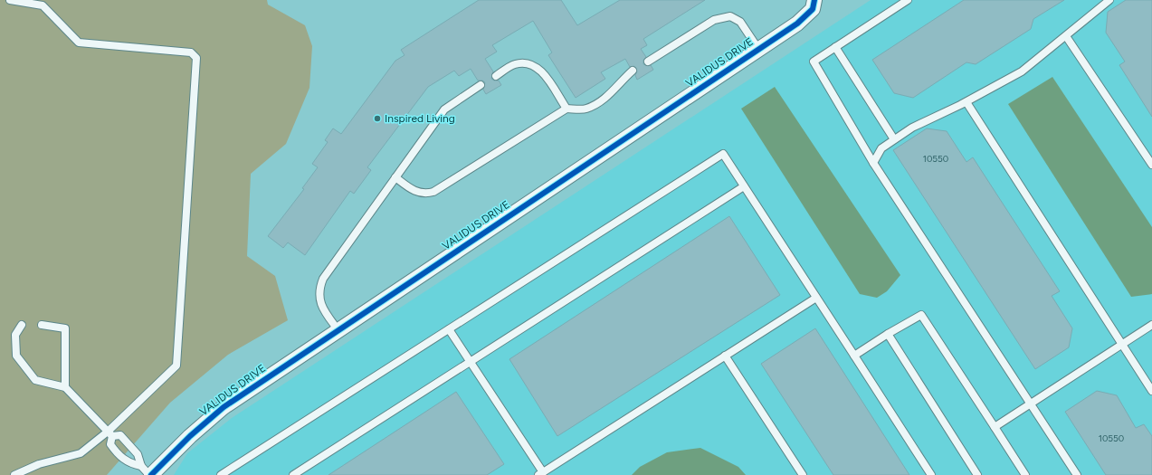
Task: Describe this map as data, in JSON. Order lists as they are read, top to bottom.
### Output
{
  "streets": {
    "street": ["VALIDUS DRIVE"]
  },
  "places": ["Inspired Living"],
  "house_numbers": ["10550", "10550"]
}
